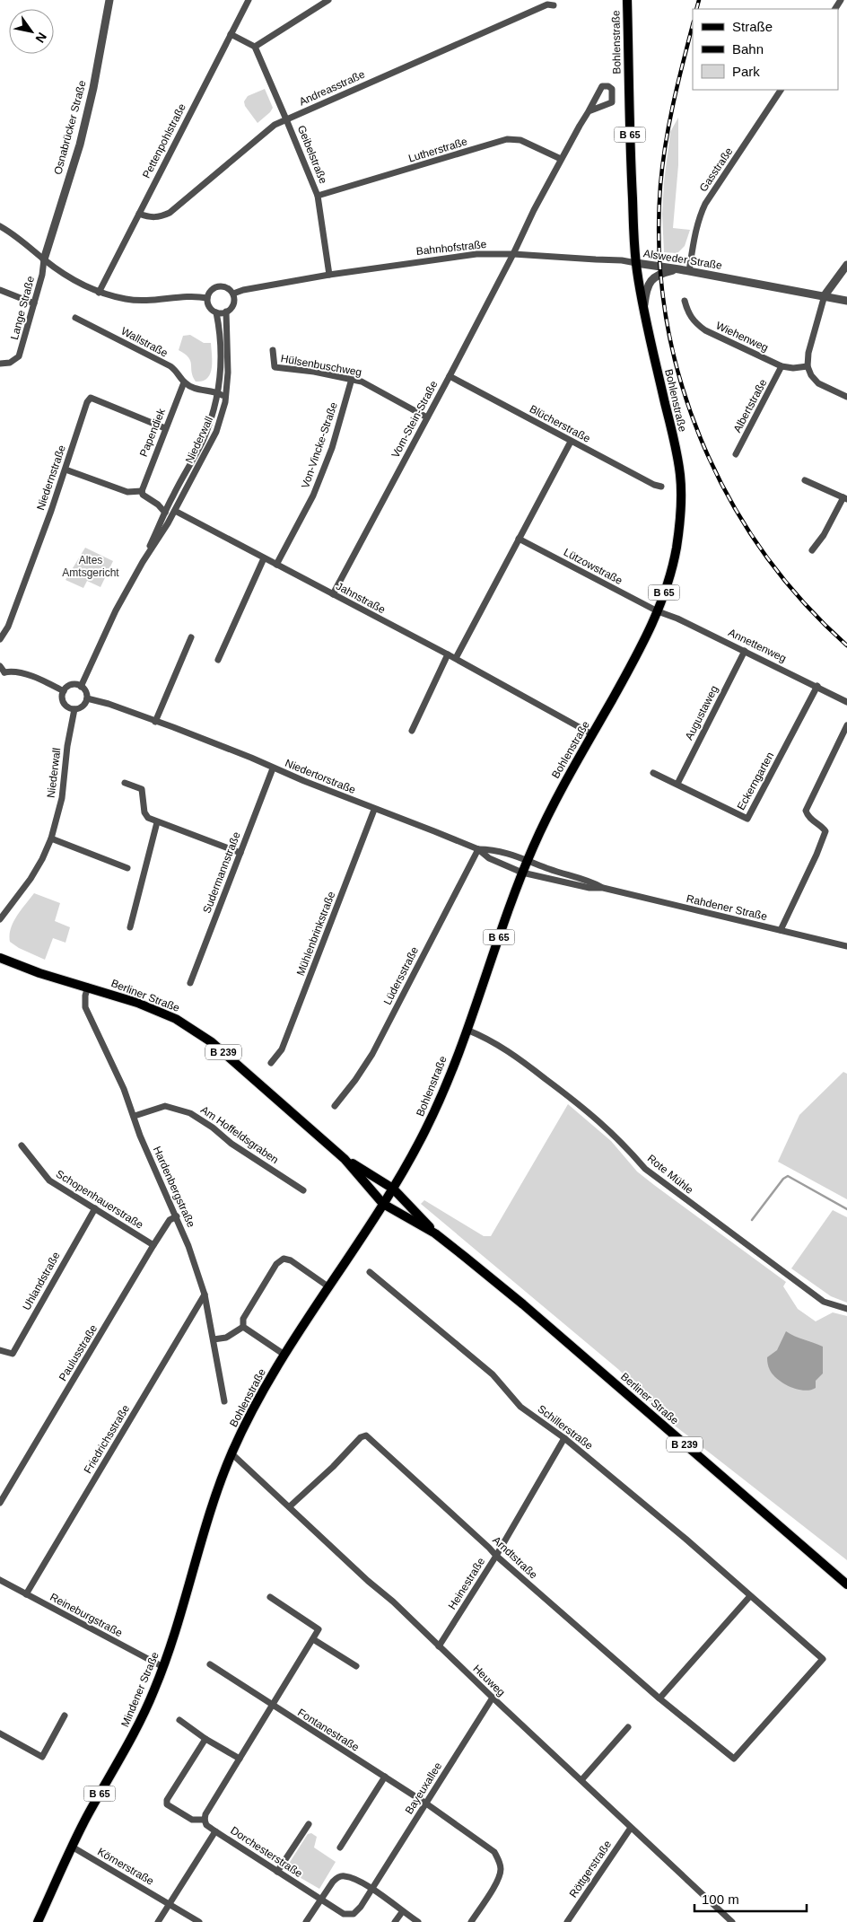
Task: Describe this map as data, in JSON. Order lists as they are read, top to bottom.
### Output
{
  "streets": {
    "main road": [
      "Bohlenstraße",
      "B 65",
      "Berliner Straße",
      "B 239",
      "Mindener Straße"
    ],
    "street": [
      "Andreasstraße",
      "Osnabrücker Straße",
      "Pettenpohlstraße",
      "Lutherstraße",
      "Geibelstraße",
      "Gasstraße",
      "Bahnhofstraße",
      "Alsweder Straße",
      "Lange Straße",
      "Wiehenweg",
      "Wallstraße",
      "Hülsenbuschweg",
      "Albertstraße",
      "Vom-Stein-Straße",
      "Blücherstraße",
      "Papendiek",
      "Niederwall",
      "Von-Vincke-Straße",
      "Niedernstraße",
      "Lützowstraße",
      "Jahnstraße",
      "Annettenweg",
      "Augustaweg",
      "Niedertorstraße",
      "Eckerngarten",
      "Sudermannstraße",
      "Rahdener Straße",
      "Mühlenbrinkstraße",
      "Lüdersstraße",
      "Am Hoffeldsgraben",
      "Rote Mühle",
      "Hardenbergstraße",
      "Schopenhauerstraße",
      "Uhlandstraße",
      "Paulusstraße",
      "Schillerstraße",
      "Friedrichsstraße",
      "Arndtstraße",
      "Heinestraße",
      "Reineburgstraße",
      "Heuweg",
      "Fontanestraße",
      "Bayeuxallee",
      "Dorchesterstraße",
      "Körnerstraße",
      "Röttgerstraße"
    ]
  },
  "crossings": [
    ["Bohlenstraße", "Alsweder Straße"],
    ["Bohlenstraße", "Lützowstraße"],
    ["Bohlenstraße", "Jahnstraße"],
    ["Bohlenstraße", "Annettenweg"],
    ["Bohlenstraße", "Niedertorstraße"],
    ["Bohlenstraße", "Rahdener Straße"],
    ["Bohlenstraße", "Berliner Straße"],
    ["Bohlenstraße", "Rote Mühle"],
    ["Bohlenstraße", "Heuweg"],
    ["Bohlenstraße", "Mindener Straße"],
    ["Andreasstraße", "Pettenpohlstraße"],
    ["Andreasstraße", "Geibelstraße"],
    ["Osnabrücker Straße", "Lange Straße"],
    ["Lutherstraße", "Geibelstraße"],
    ["Geibelstraße", "Bahnhofstraße"],
    ["Gasstraße", "Alsweder Straße"],
    ["Bahnhofstraße", "Alsweder Straße"],
    ["Bahnhofstraße", "Vom-Stein-Straße"],
    ["Bahnhofstraße", "Niederwall"],
    ["Alsweder Straße", "Vom-Stein-Straße"],
    ["Wiehenweg", "Albertstraße"],
    ["Wallstraße", "Papendiek"],
    ["Wallstraße", "Niederwall"],
    ["Hülsenbuschweg", "Vom-Stein-Straße"],
    ["Hülsenbuschweg", "Von-Vincke-Straße"],
    ["Vom-Stein-Straße", "Blücherstraße"],
    ["Vom-Stein-Straße", "Jahnstraße"],
    ["Papendiek", "Niedernstraße"],
    ["Niederwall", "Jahnstraße"],
    ["Niederwall", "Niedertorstraße"],
    ["Von-Vincke-Straße", "Jahnstraße"],
    ["Lützowstraße", "Annettenweg"],
    ["Annettenweg", "Augustaweg"],
    ["Annettenweg", "Eckerngarten"],
    ["Augustaweg", "Eckerngarten"],
    ["Niedertorstraße", "Sudermannstraße"],
    ["Niedertorstraße", "Rahdener Straße"],
    ["Niedertorstraße", "Mühlenbrinkstraße"],
    ["Niedertorstraße", "Lüdersstraße"],
    ["Berliner Straße", "Hardenbergstraße"],
    ["Am Hoffeldsgraben", "Hardenbergstraße"],
    ["Hardenbergstraße", "Paulusstraße"],
    ["Hardenbergstraße", "Friedrichsstraße"],
    ["Schopenhauerstraße", "Uhlandstraße"],
    ["Schopenhauerstraße", "Paulusstraße"],
    ["Schillerstraße", "Arndtstraße"],
    ["Schillerstraße", "Heinestraße"],
    ["Friedrichsstraße", "Reineburgstraße"],
    ["Arndtstraße", "Heinestraße"],
    ["Arndtstraße", "Heuweg"],
    ["Heinestraße", "Heuweg"],
    ["Reineburgstraße", "Mindener Straße"],
    ["Heuweg", "Mindener Straße"],
    ["Heuweg", "Bayeuxallee"],
    ["Heuweg", "Röttgerstraße"],
    ["Mindener Straße", "Körnerstraße"],
    ["Fontanestraße", "Bayeuxallee"],
    ["Bayeuxallee", "Dorchesterstraße"]
  ],
  "parks": ["Altes Amtsgericht"],
  "legend": ["Straße", "Bahn", "Park"],
  "scale_bar": "100 m",
  "north": "bottom right"
}
